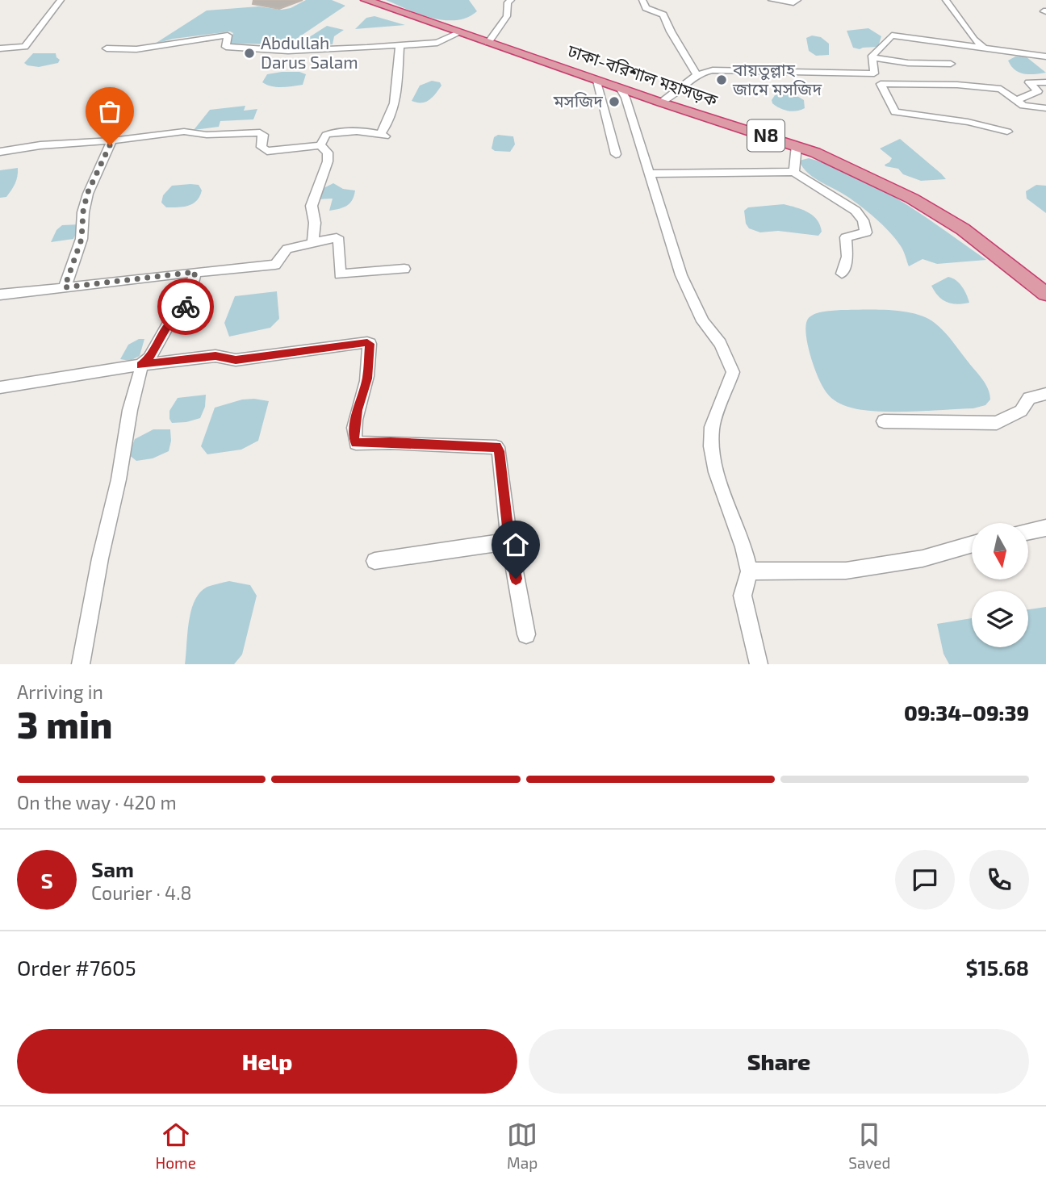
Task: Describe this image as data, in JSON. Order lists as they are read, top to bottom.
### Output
{
  "streets": {
    "highway": ["ঢাকা-বরিশাল মহাসড়ক", "N8"]
  },
  "places": ["Abdullah Darus Salam", "বায়তুল্লাহ জামে মসজিদ", "মসজিদ"],
  "north": "bottom",
  "page": {
    "heading": ["3 min", "Arriving in", "09:34–09:39"],
    "panel": [
      "Sam",
      "Courier · 4.8",
      "Order #7605",
      "$15.68"
    ],
    "bar": "On the way · 420 m",
    "round": "S",
    "buttons": ["Help", "Share"],
    "tabs": ["Home", "Map", "Saved"]
  }
}
